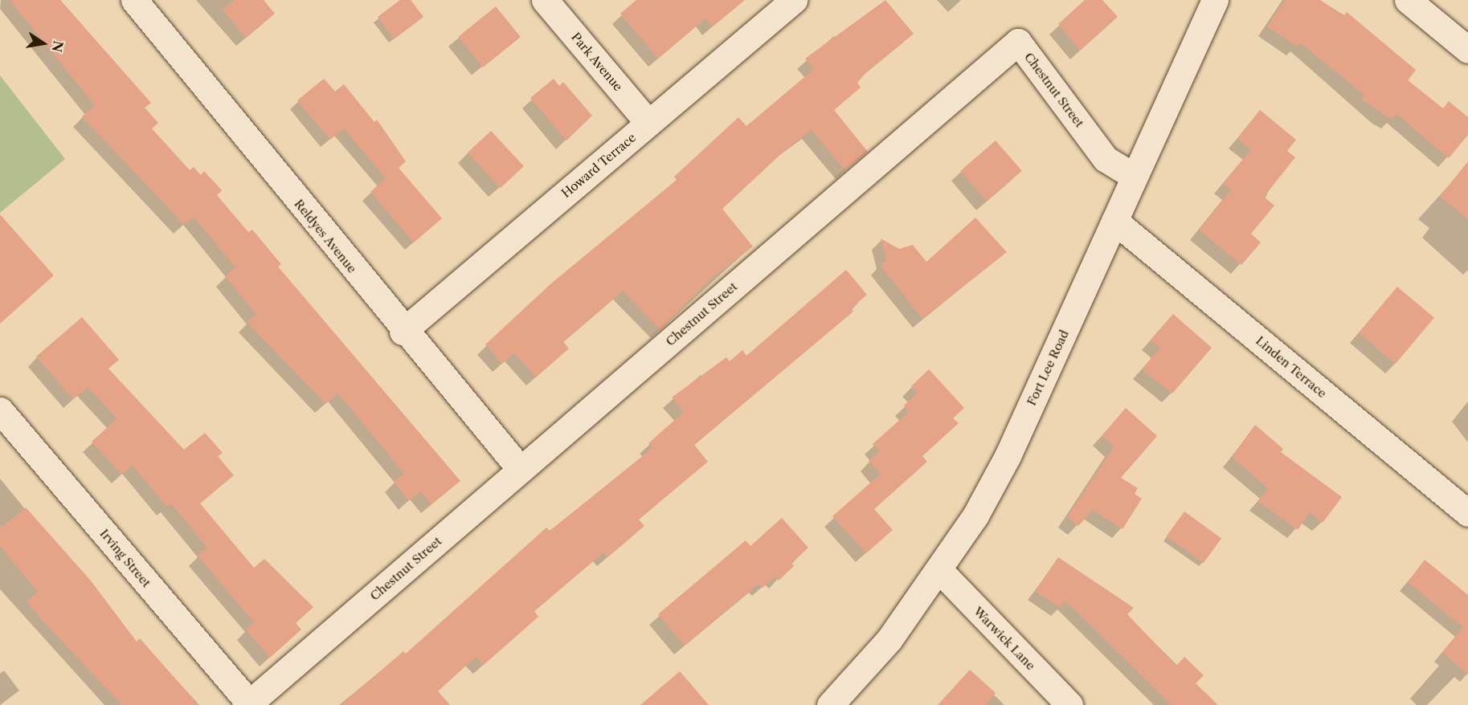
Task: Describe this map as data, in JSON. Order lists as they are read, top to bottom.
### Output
{
  "streets": {
    "street": [
      "Park Avenue",
      "Chestnut Street",
      "Howard Terrace",
      "Reldyes Avenue",
      "Linden Terrace",
      "Fort Lee Road",
      "Irving Street",
      "Warwick Lane"
    ]
  },
  "crossings": [
    ["Park Avenue", "Howard Terrace"],
    ["Chestnut Street", "Reldyes Avenue"],
    ["Chestnut Street", "Fort Lee Road"],
    ["Chestnut Street", "Irving Street"],
    ["Howard Terrace", "Reldyes Avenue"],
    ["Linden Terrace", "Fort Lee Road"],
    ["Fort Lee Road", "Warwick Lane"]
  ],
  "north": "right"
}
